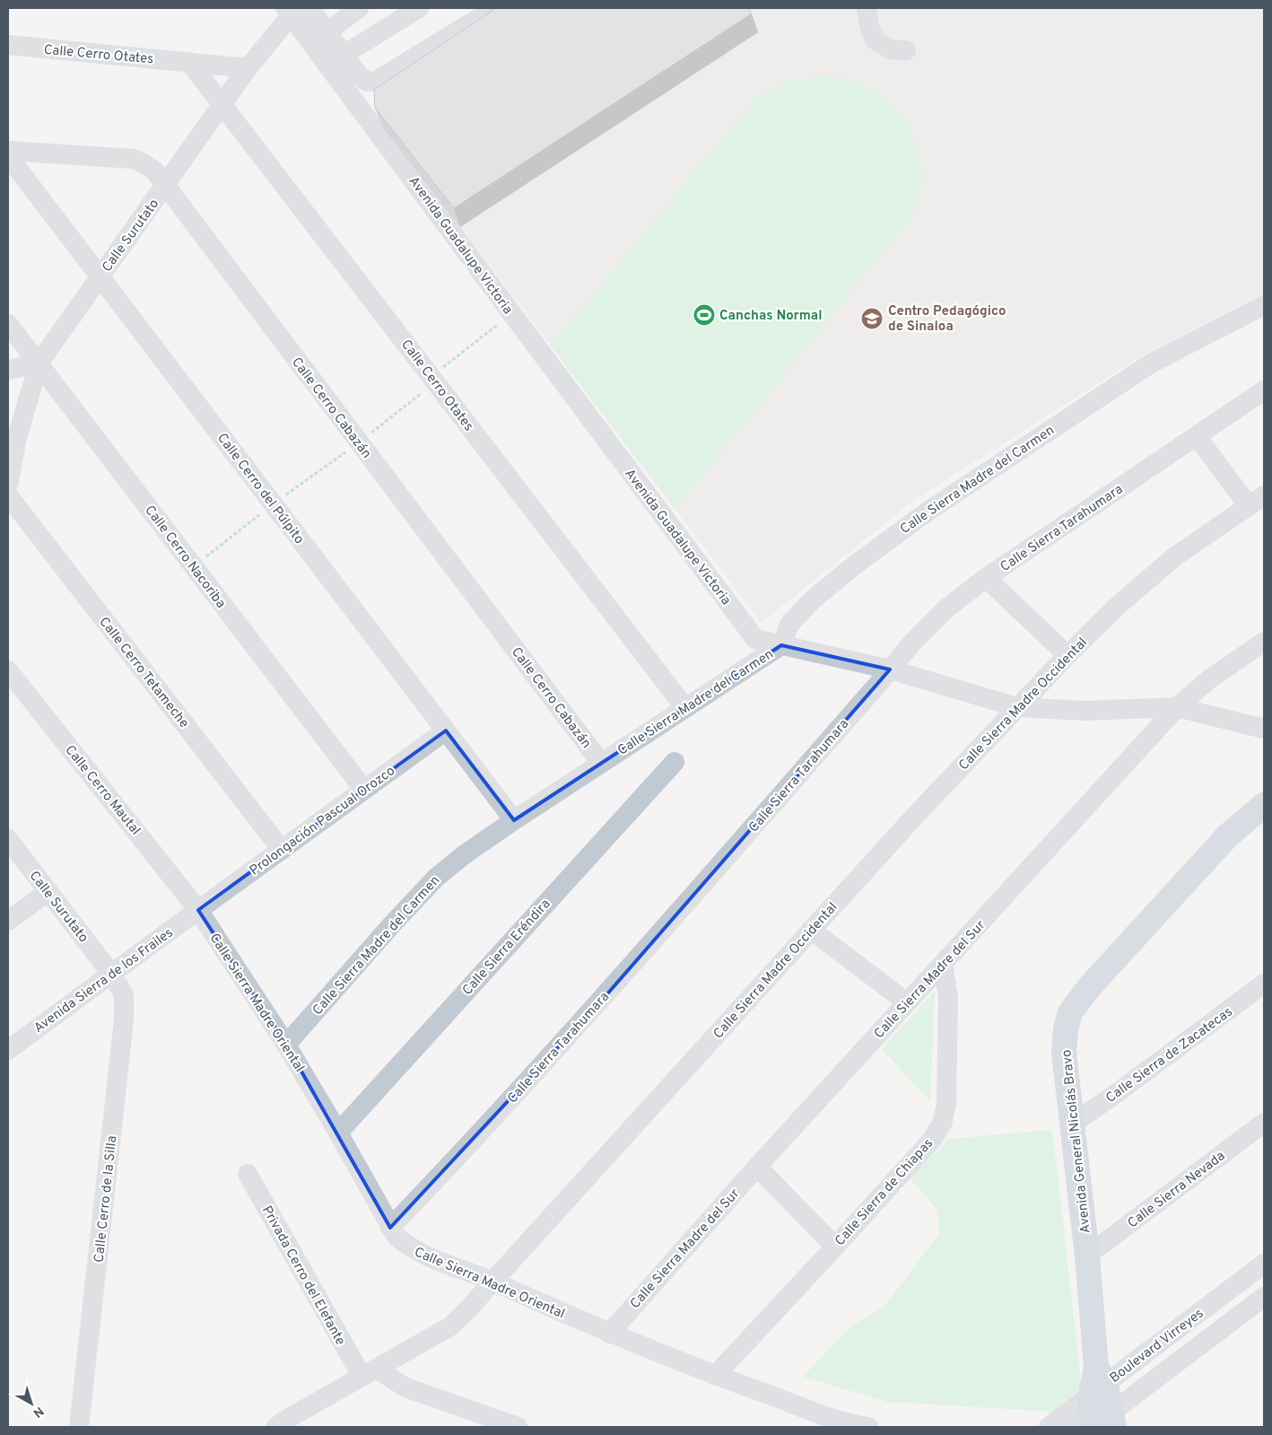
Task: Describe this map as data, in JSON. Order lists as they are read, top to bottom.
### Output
{
  "streets": {
    "main road": ["Avenida General Nicolás Bravo"],
    "street": [
      "Calle Cerro Otates",
      "Calle Surutato",
      "Avenida Guadalupe Victoria",
      "Calle Cerro Cabazán",
      "Calle Sierra Madre del Carmen",
      "Calle Cerro del Púlpito",
      "Calle Sierra Tarahumara",
      "Calle Cerro Nacoriba",
      "Calle Cerro Tetameche",
      "Calle Sierra Madre Occidental",
      "Calle Cerro Mautal",
      "Prolongación Pascual Orozco",
      "Calle Sierra Eréndira",
      "Calle Sierra Madre del Sur",
      "Avenida Sierra de los Frailes",
      "Calle Sierra Madre Oriental",
      "Calle Sierra de Zacatecas",
      "Calle Sierra Nevada",
      "Calle Sierra de Chiapas",
      "Calle Cerro de la Silla",
      "Privada Cerro del Elefante",
      "Boulevard Virreyes"
    ]
  },
  "crossings": [
    ["Calle Cerro Otates", "Calle Surutato"],
    ["Calle Cerro Otates", "Calle Sierra Madre del Carmen"],
    ["Calle Surutato", "Avenida Guadalupe Victoria"],
    ["Calle Surutato", "Calle Cerro Cabazán"],
    ["Calle Surutato", "Calle Cerro del Púlpito"],
    ["Calle Surutato", "Calle Cerro Nacoriba"],
    ["Calle Surutato", "Avenida Sierra de los Frailes"],
    ["Calle Surutato", "Calle Cerro de la Silla"],
    ["Avenida Guadalupe Victoria", "Calle Sierra Madre del Carmen"],
    ["Avenida Guadalupe Victoria", "Calle Sierra Tarahumara"],
    ["Avenida Guadalupe Victoria", "Calle Sierra Madre Occidental"],
    ["Avenida Guadalupe Victoria", "Calle Sierra Madre del Sur"],
    ["Calle Cerro Cabazán", "Calle Sierra Madre del Carmen"],
    ["Calle Sierra Madre del Carmen", "Calle Cerro del Púlpito"],
    ["Calle Sierra Madre del Carmen", "Calle Sierra Madre Oriental"],
    ["Calle Cerro del Púlpito", "Prolongación Pascual Orozco"],
    ["Calle Sierra Tarahumara", "Calle Sierra Madre Oriental"],
    ["Calle Cerro Nacoriba", "Prolongación Pascual Orozco"],
    ["Calle Cerro Tetameche", "Prolongación Pascual Orozco"],
    ["Calle Sierra Madre Occidental", "Calle Sierra Madre Oriental"],
    ["Calle Sierra Madre Occidental", "Privada Cerro del Elefante"],
    ["Calle Cerro Mautal", "Prolongación Pascual Orozco"],
    ["Calle Cerro Mautal", "Avenida Sierra de los Frailes"],
    ["Calle Cerro Mautal", "Calle Sierra Madre Oriental"],
    ["Prolongación Pascual Orozco", "Avenida Sierra de los Frailes"],
    ["Prolongación Pascual Orozco", "Calle Sierra Madre Oriental"],
    ["Calle Sierra Eréndira", "Calle Sierra Madre Oriental"],
    ["Calle Sierra Madre del Sur", "Calle Sierra Madre Oriental"],
    ["Calle Sierra Madre del Sur", "Calle Sierra de Chiapas"],
    ["Avenida Sierra de los Frailes", "Calle Sierra Madre Oriental"],
    ["Avenida Sierra de los Frailes", "Calle Cerro de la Silla"],
    ["Calle Sierra Madre Oriental", "Calle Sierra de Chiapas"],
    ["Calle Sierra de Zacatecas", "Avenida General Nicolás Bravo"],
    ["Avenida General Nicolás Bravo", "Calle Sierra Nevada"],
    ["Avenida General Nicolás Bravo", "Boulevard Virreyes"]
  ],
  "places": {
    "sports": ["Canchas Normal"],
    "school or university": ["Centro Pedagógico de Sinaloa"]
  },
  "north": "bottom right"
}
